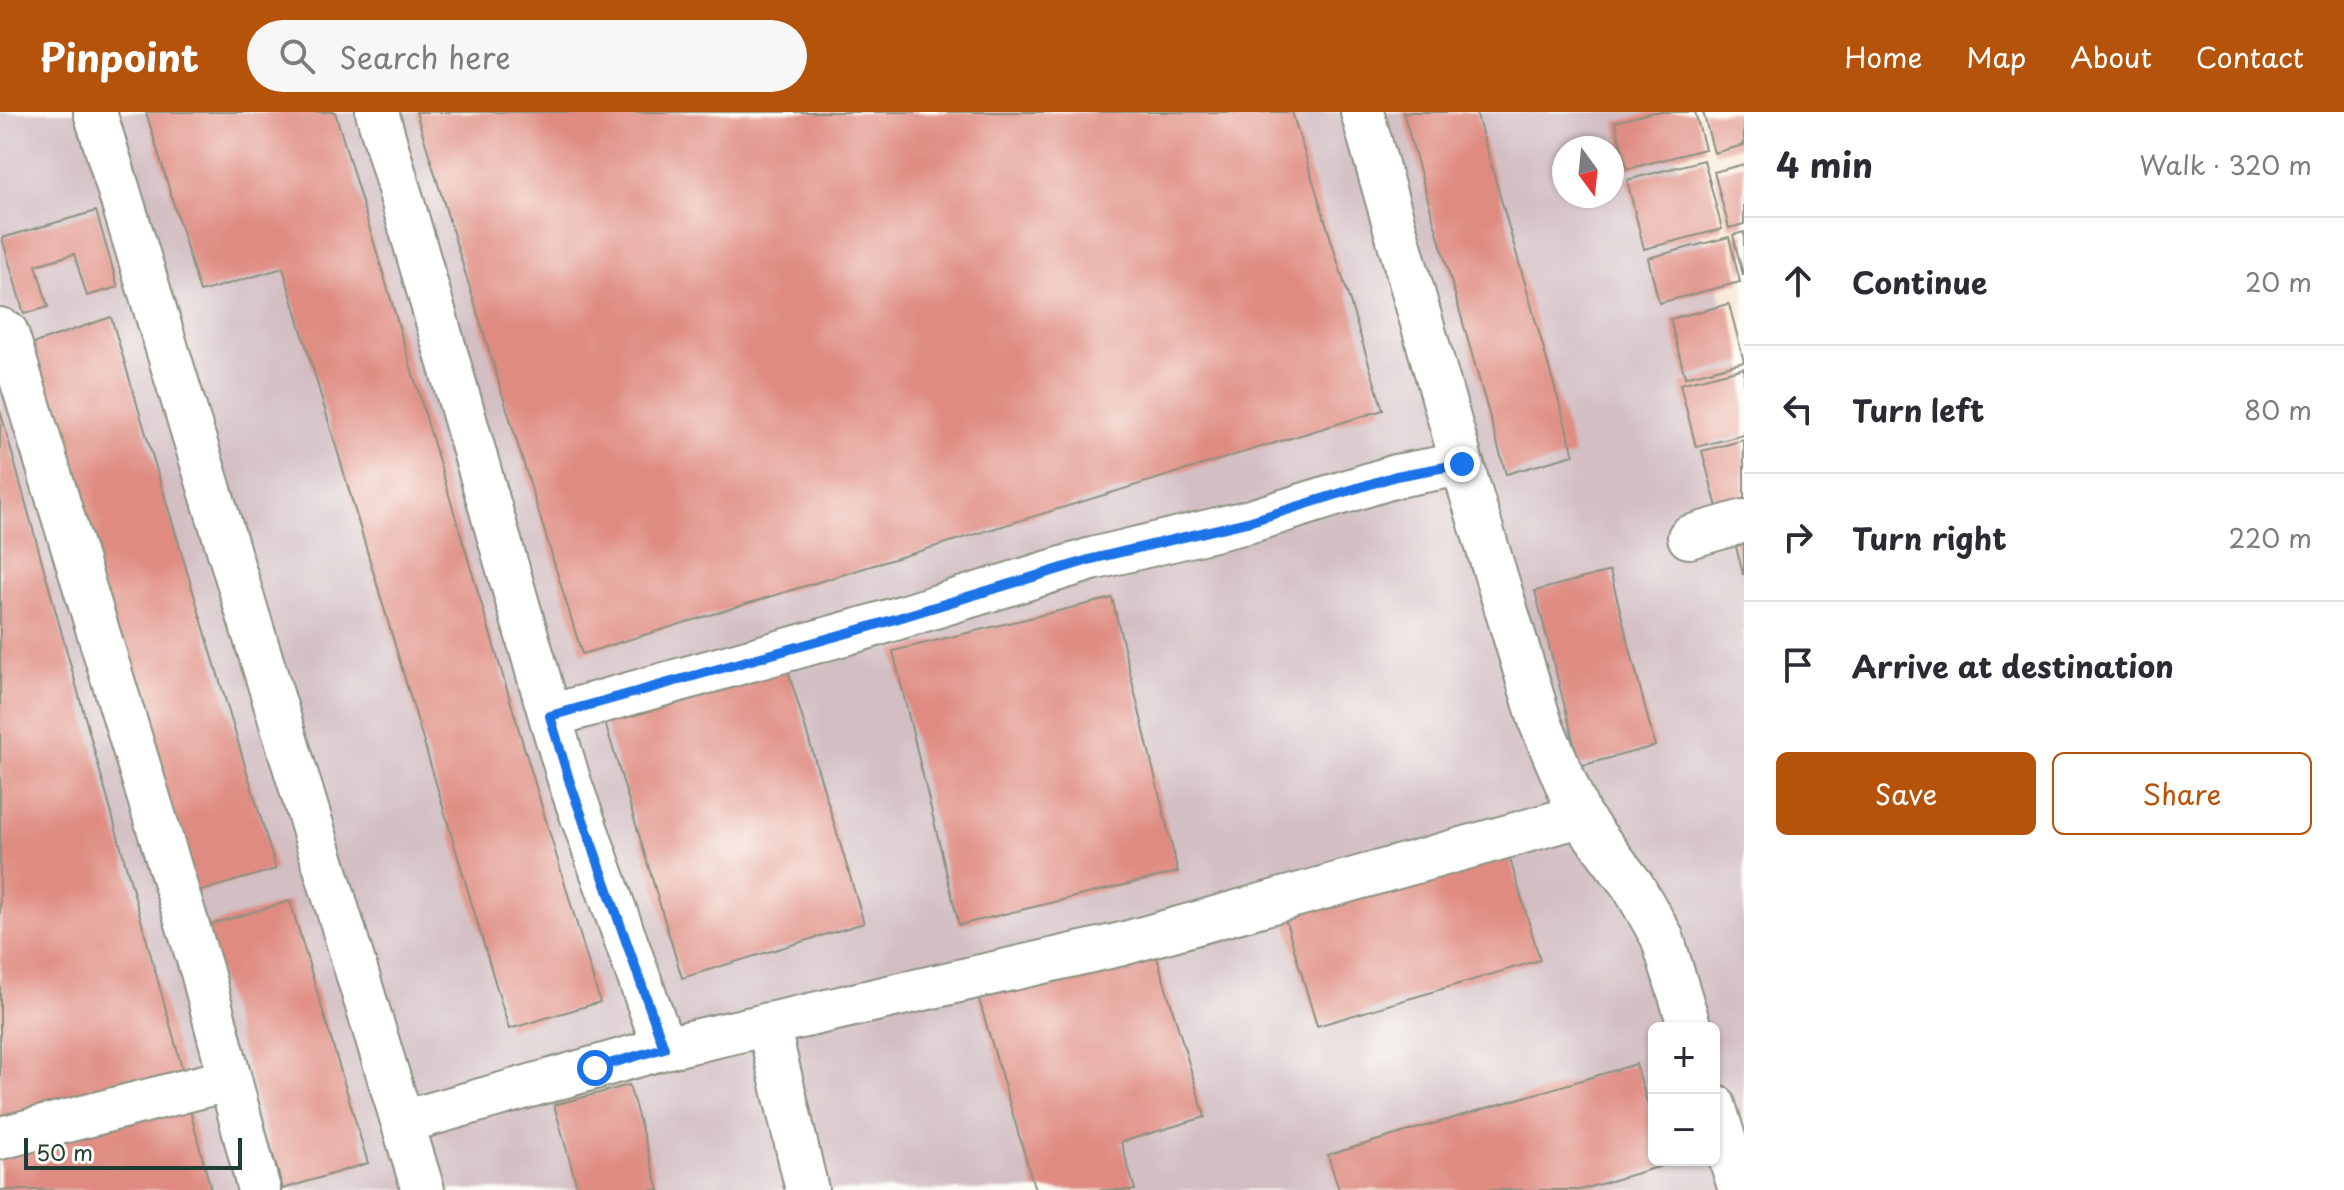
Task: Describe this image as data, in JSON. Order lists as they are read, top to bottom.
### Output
{
  "scale_bar": "50 m",
  "north": "bottom",
  "page": {
    "header": "Pinpoint",
    "search": "Search here",
    "nav": [
      "Home",
      "Map",
      "About",
      "Contact"
    ],
    "heading": ["4 min", "Walk · 320 m"],
    "list": [
      ["Continue", "20 m"],
      ["Turn left", "80 m"],
      ["Turn right", "220 m"],
      "Arrive at destination"
    ],
    "buttons": ["Save", "Share"],
    "map_buttons": ["+", "−"],
    "scale": "50 m"
  }
}
